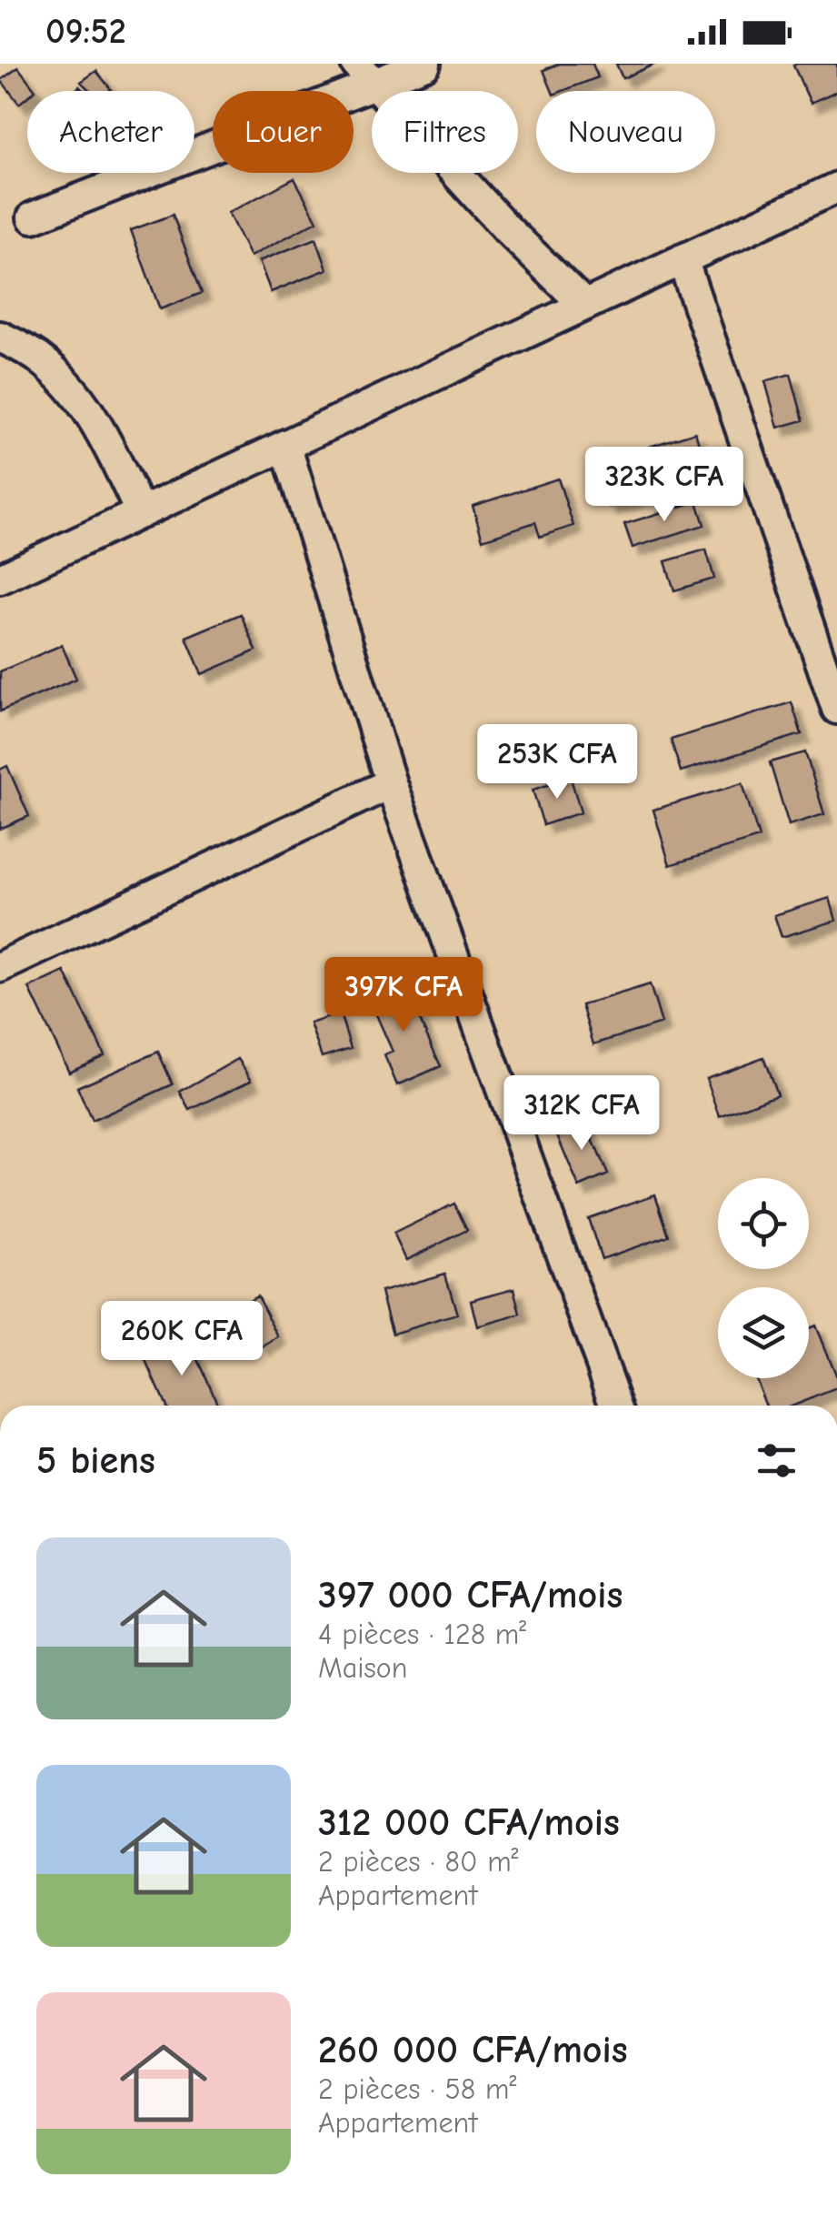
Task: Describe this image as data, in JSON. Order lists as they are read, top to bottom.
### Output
{
  "page": {
    "status": "09:52",
    "chip": [
      "Acheter",
      "Louer",
      "Filtres",
      "Nouveau"
    ],
    "price": [
      "323K CFA",
      "253K CFA",
      "397K CFA",
      "312K CFA",
      "260K CFA"
    ],
    "heading": "5 biens",
    "list": [
      {
        "name": "397 000 CFA/mois",
        "note": "4 pièces · 128 m² · Maison"
      },
      {
        "name": "312 000 CFA/mois",
        "note": "2 pièces · 80 m² · Appartement"
      },
      {
        "name": "260 000 CFA/mois",
        "note": "2 pièces · 58 m² · Appartement"
      }
    ]
  }
}
